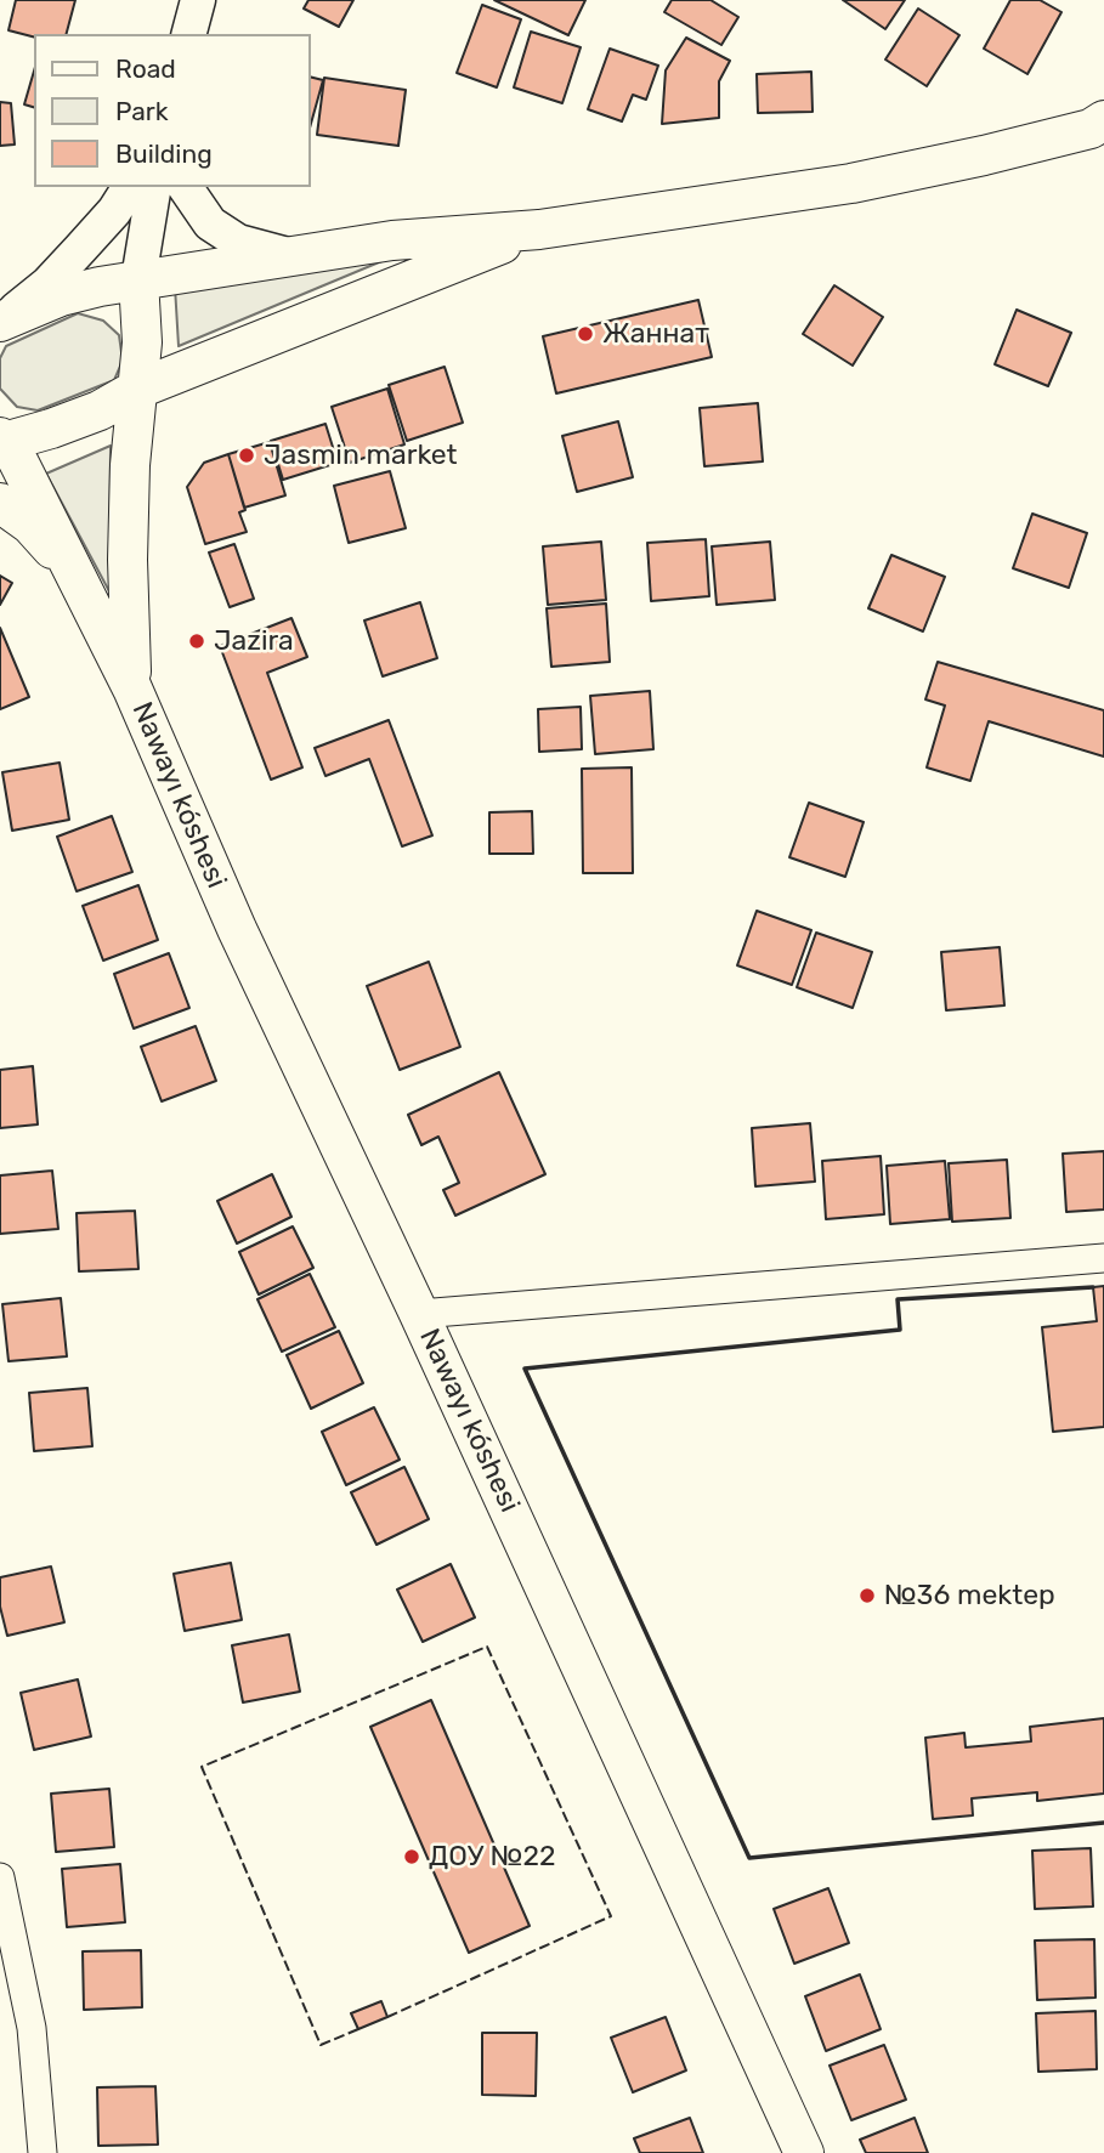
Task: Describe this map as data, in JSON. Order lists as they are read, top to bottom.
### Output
{
  "streets": {
    "main road": ["Nawayı kóshesi"]
  },
  "places": [
    "Жаннат",
    "Jasmin market",
    "Jazira",
    "№36 mektep",
    "ДОУ №22"
  ],
  "legend": ["Road", "Park", "Building"]
}
